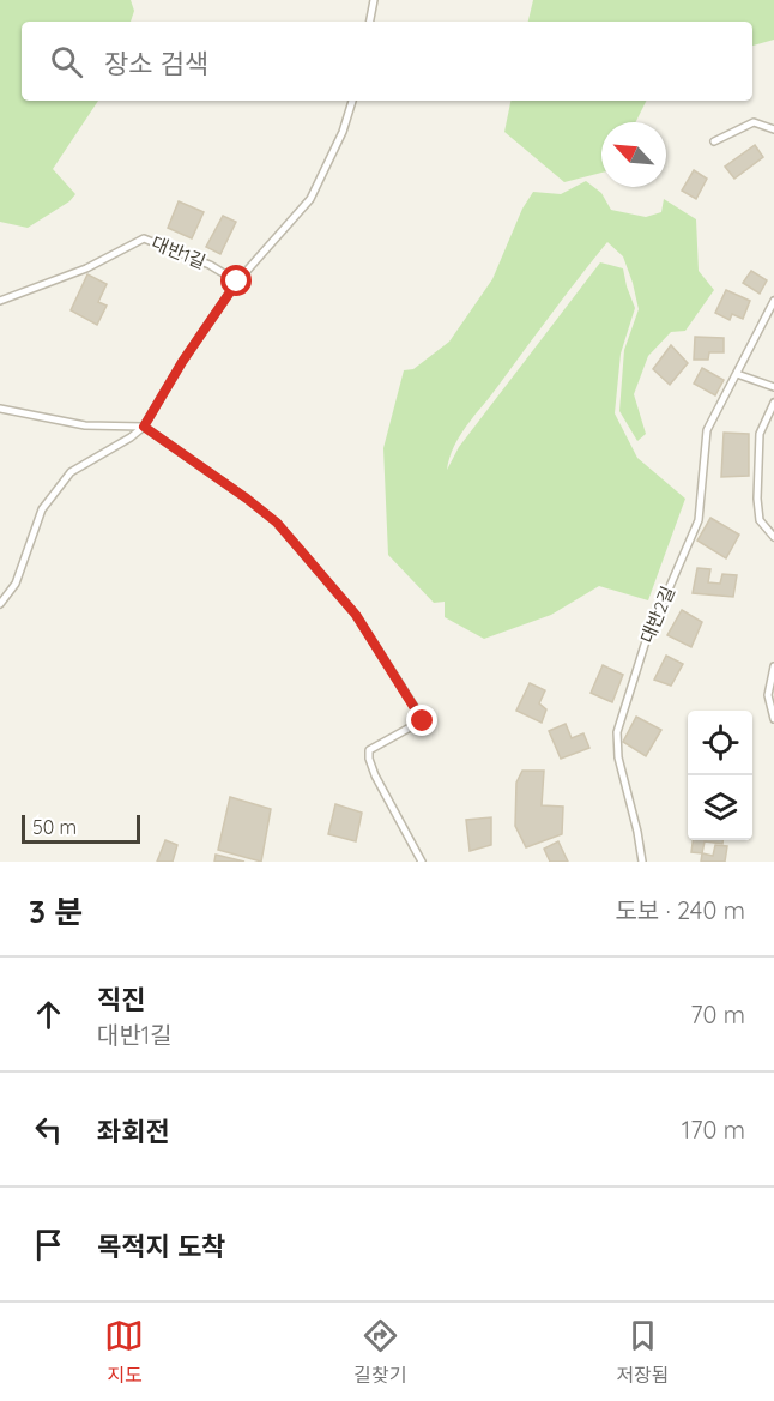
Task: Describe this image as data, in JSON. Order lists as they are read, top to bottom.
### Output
{
  "streets": {
    "lane": ["대반1길", "대반2길"]
  },
  "scale_bar": "50 m",
  "north": "top left",
  "page": {
    "search": "장소 검색",
    "scale": "50 m",
    "heading": ["3 분", "도보 · 240 m"],
    "list": [
      ["직진", "대반1길", "70 m"],
      ["좌회전", "170 m"],
      "목적지 도착"
    ],
    "nav": ["지도", "길찾기", "저장됨"]
  }
}
